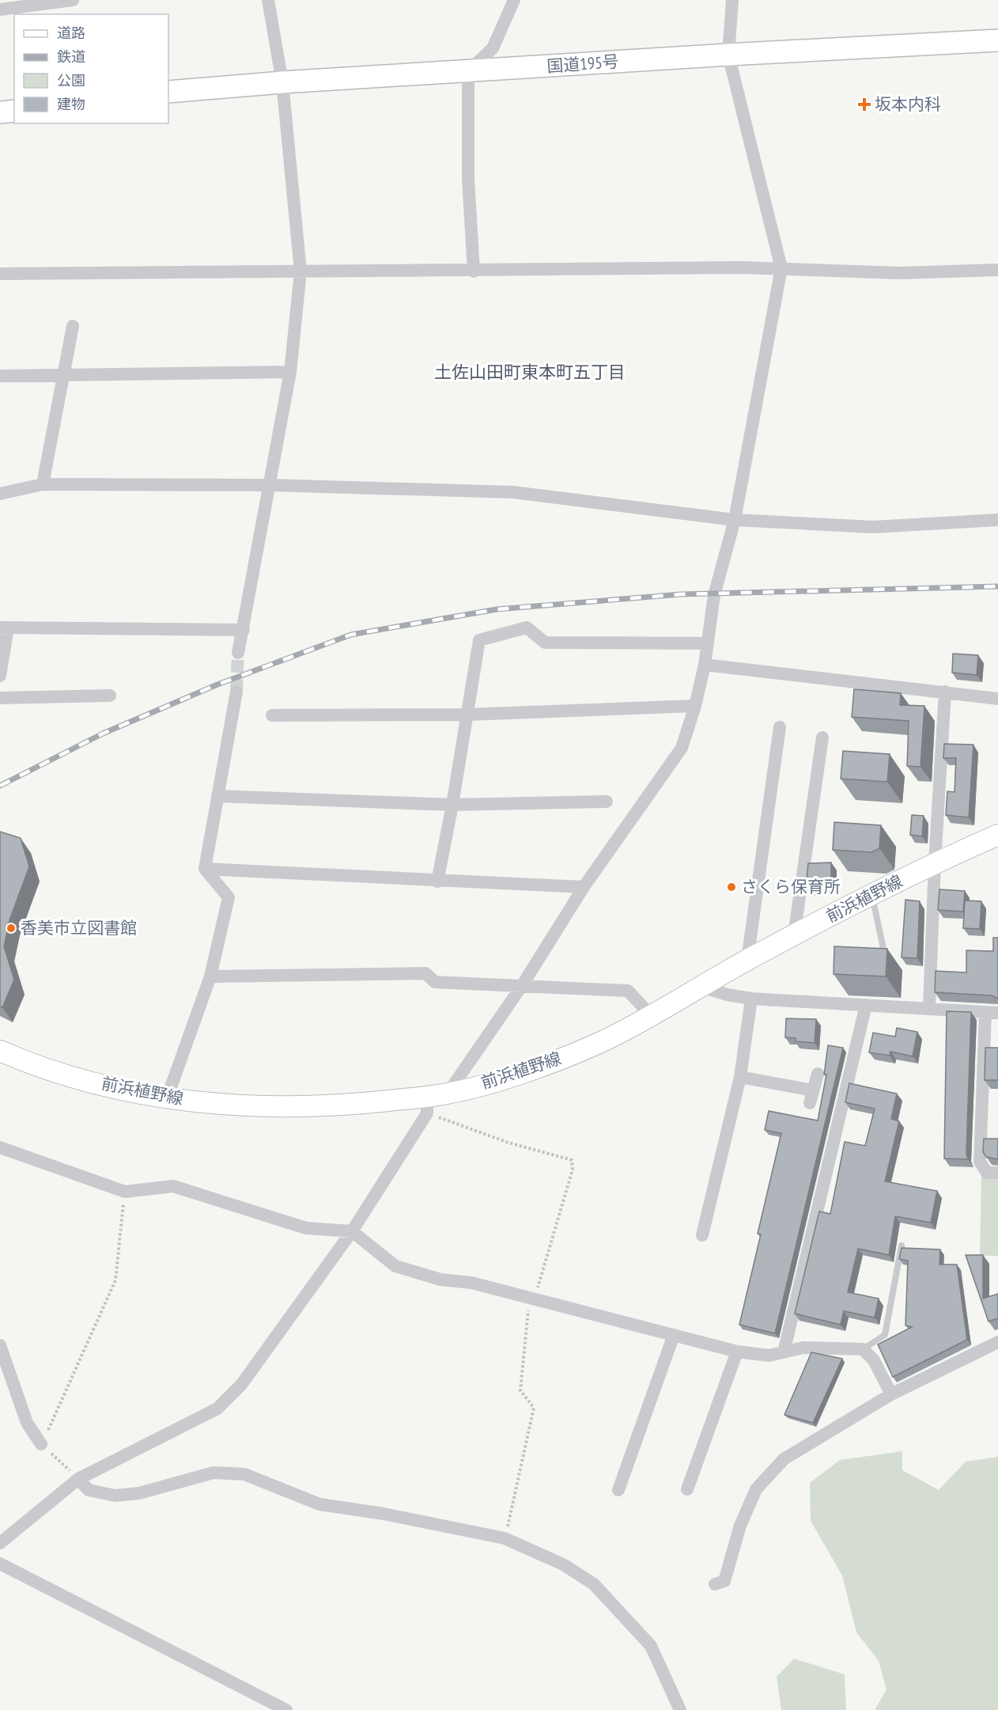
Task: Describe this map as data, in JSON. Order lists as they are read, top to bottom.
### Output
{
  "streets": {
    "highway": ["国道195号"],
    "main road": ["前浜植野線"]
  },
  "districts": ["土佐山田町東本町五丁目"],
  "places": {
    "health": ["坂本内科"],
    "other": ["さくら保育所", "香美市立図書館"]
  },
  "legend": [
    "道路",
    "鉄道",
    "公園",
    "建物"
  ]
}
